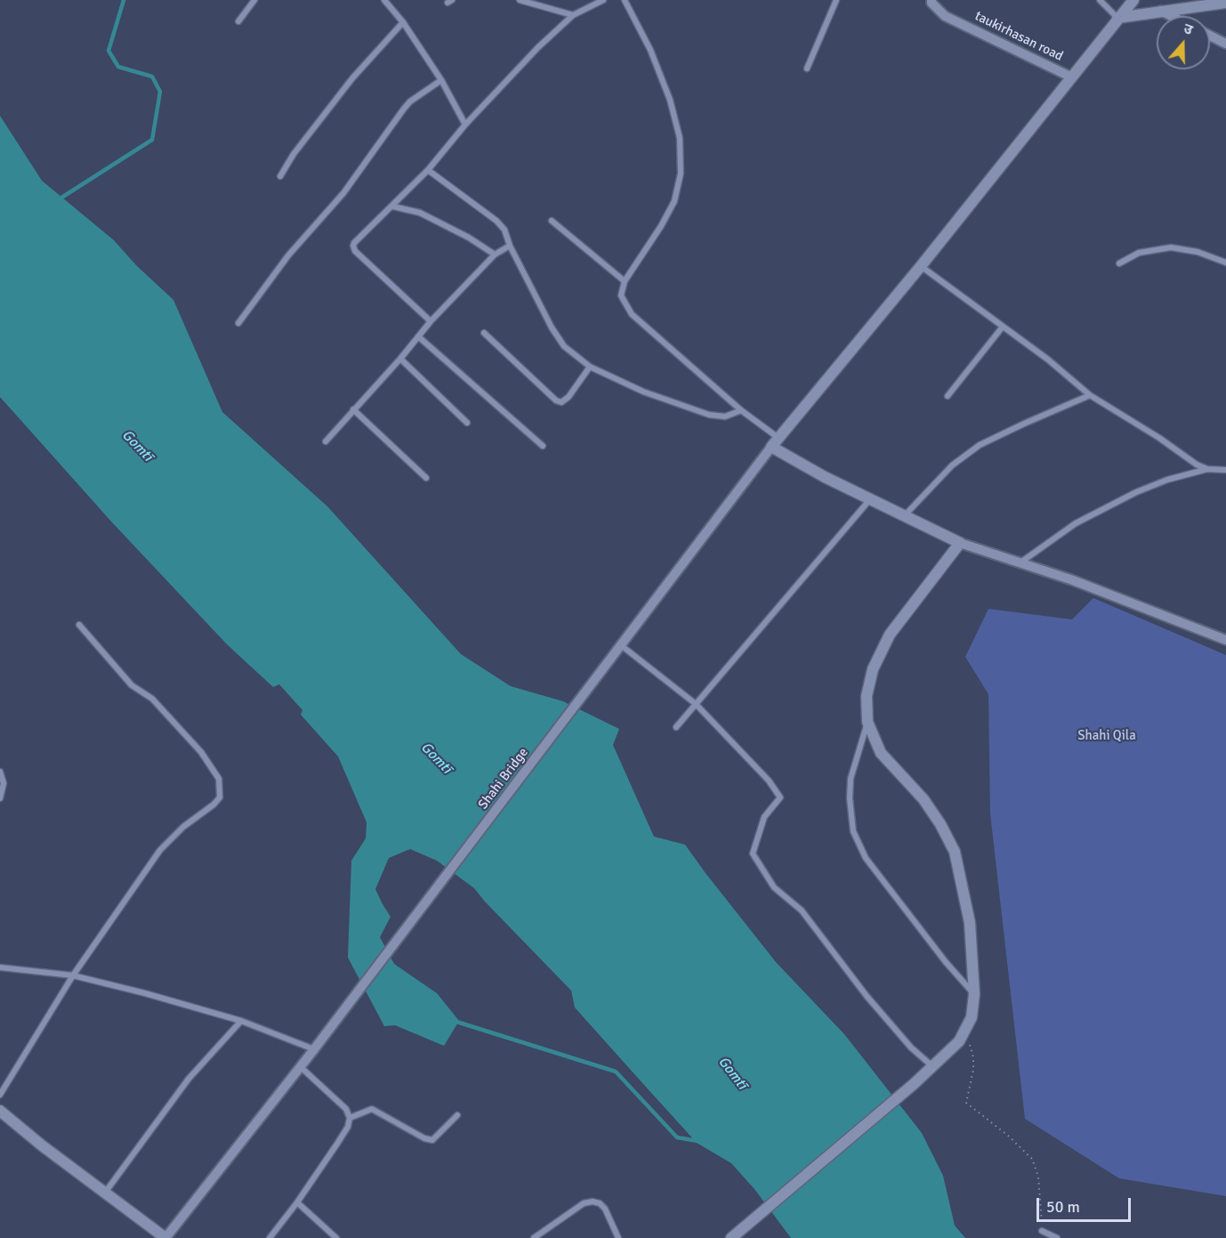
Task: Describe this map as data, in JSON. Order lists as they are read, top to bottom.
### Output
{
  "streets": {
    "street": ["taukirhasan road", "Shahi Bridge"]
  },
  "water": ["Gomtī"],
  "parks": ["Shahi Qila"],
  "scale_bar": "50 m",
  "north": "top"
}
